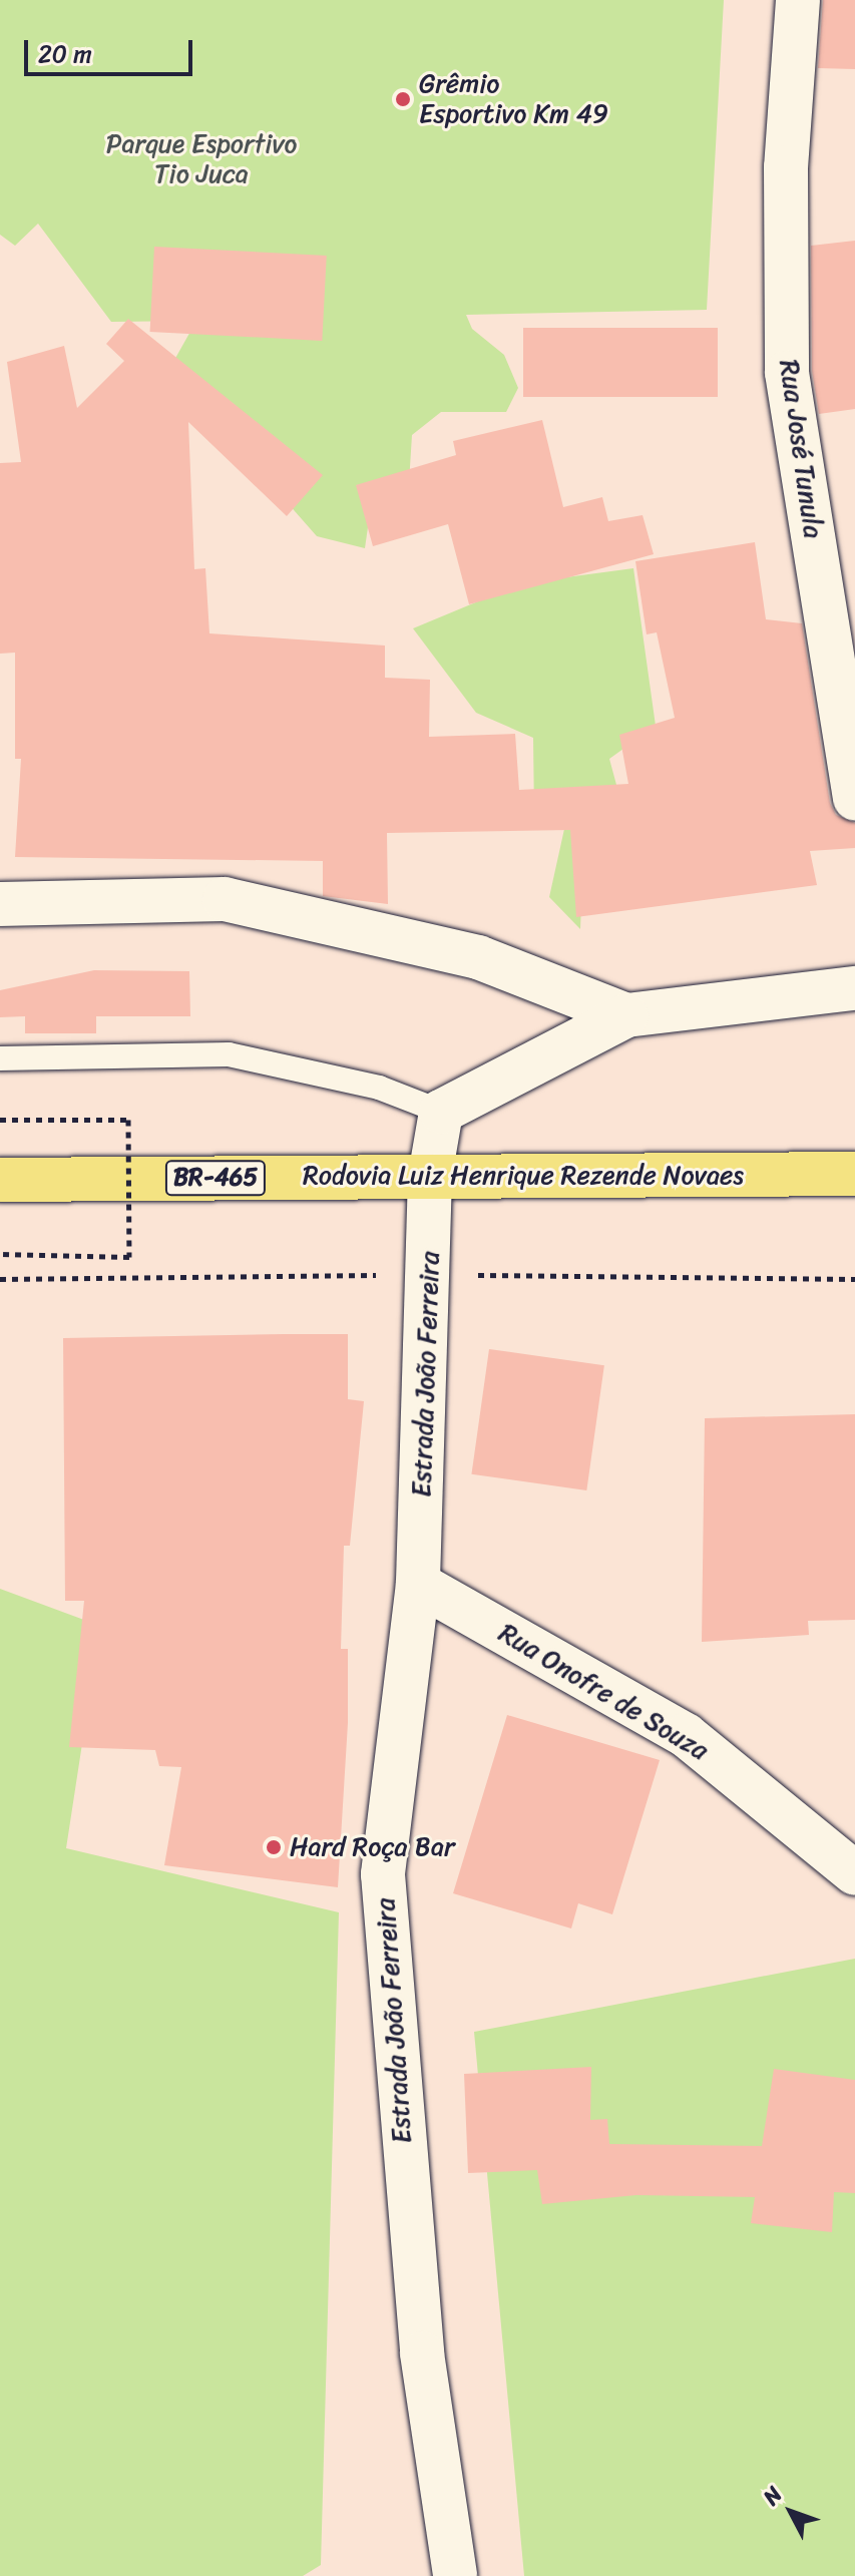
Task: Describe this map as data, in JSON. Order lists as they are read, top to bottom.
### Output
{
  "streets": {
    "highway": ["Rodovia Luiz Henrique Rezende Novaes", "BR-465"],
    "street": ["Rua José Tunula", "Estrada João Ferreira", "Rua Onofre de Souza"]
  },
  "crossings": [
    ["Rodovia Luiz Henrique Rezende Novaes", "Estrada João Ferreira"],
    ["Estrada João Ferreira", "Rua Onofre de Souza"]
  ],
  "parks": ["Parque Esportivo Tio Juca"],
  "places": ["Grêmio Esportivo Km 49", "Hard Roça Bar"],
  "scale_bar": "20 m",
  "north": "top left"
}
